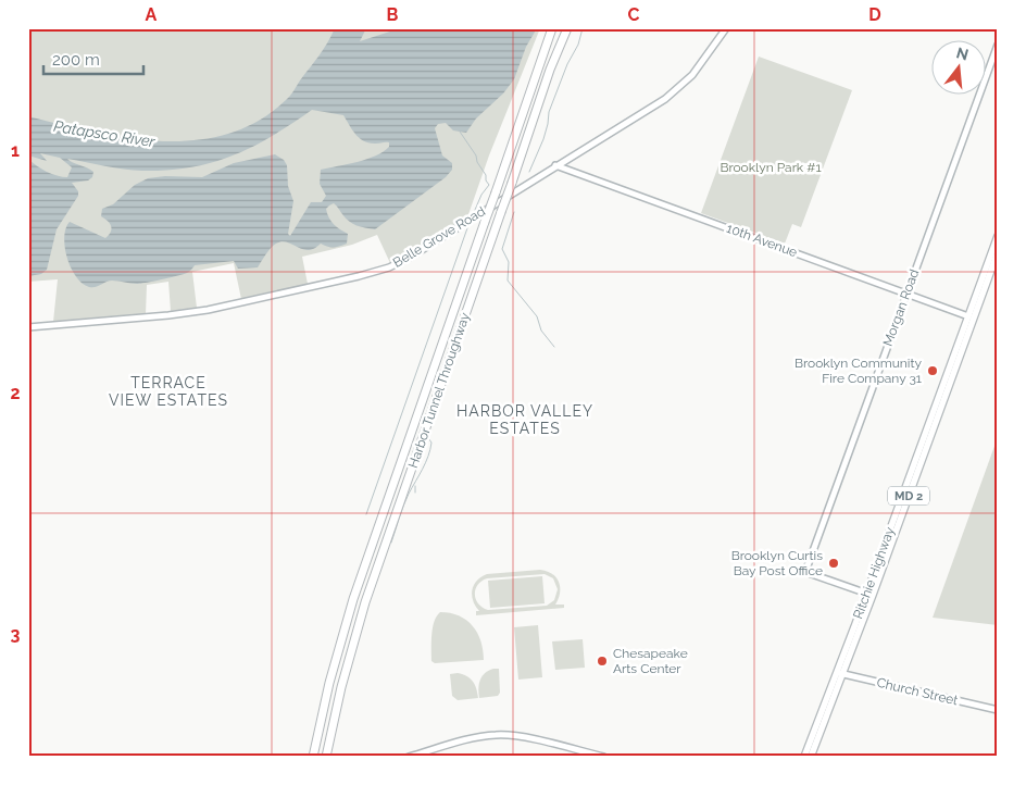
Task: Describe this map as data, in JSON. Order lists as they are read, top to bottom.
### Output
{
  "streets": {
    "highway": ["Harbor Tunnel Throughway"],
    "main road": ["MD 2", "Ritchie Highway"],
    "street": [
      "Belle Grove Road",
      "10th Avenue",
      "Morgan Road",
      "Church Street"
    ]
  },
  "crossings": [
    ["Belle Grove Road", "10th Avenue"],
    ["10th Avenue", "Morgan Road"],
    ["10th Avenue", "Ritchie Highway"],
    ["Morgan Road", "Ritchie Highway"],
    ["Ritchie Highway", "Church Street"]
  ],
  "districts": ["TERRACE VIEW ESTATES", "HARBOR VALLEY ESTATES"],
  "water": ["Patapsco River"],
  "parks": ["Brooklyn Park #1"],
  "places": ["Brooklyn Community Fire Company 31", "Brooklyn Curtis Bay Post Office", "Chesapeake Arts Center"],
  "scale_bar": "200 m",
  "north": "top",
  "grid": {
    "columns": [
      "A",
      "B",
      "C",
      "D"
    ],
    "rows": ["1", "2", "3"]
  }
}
